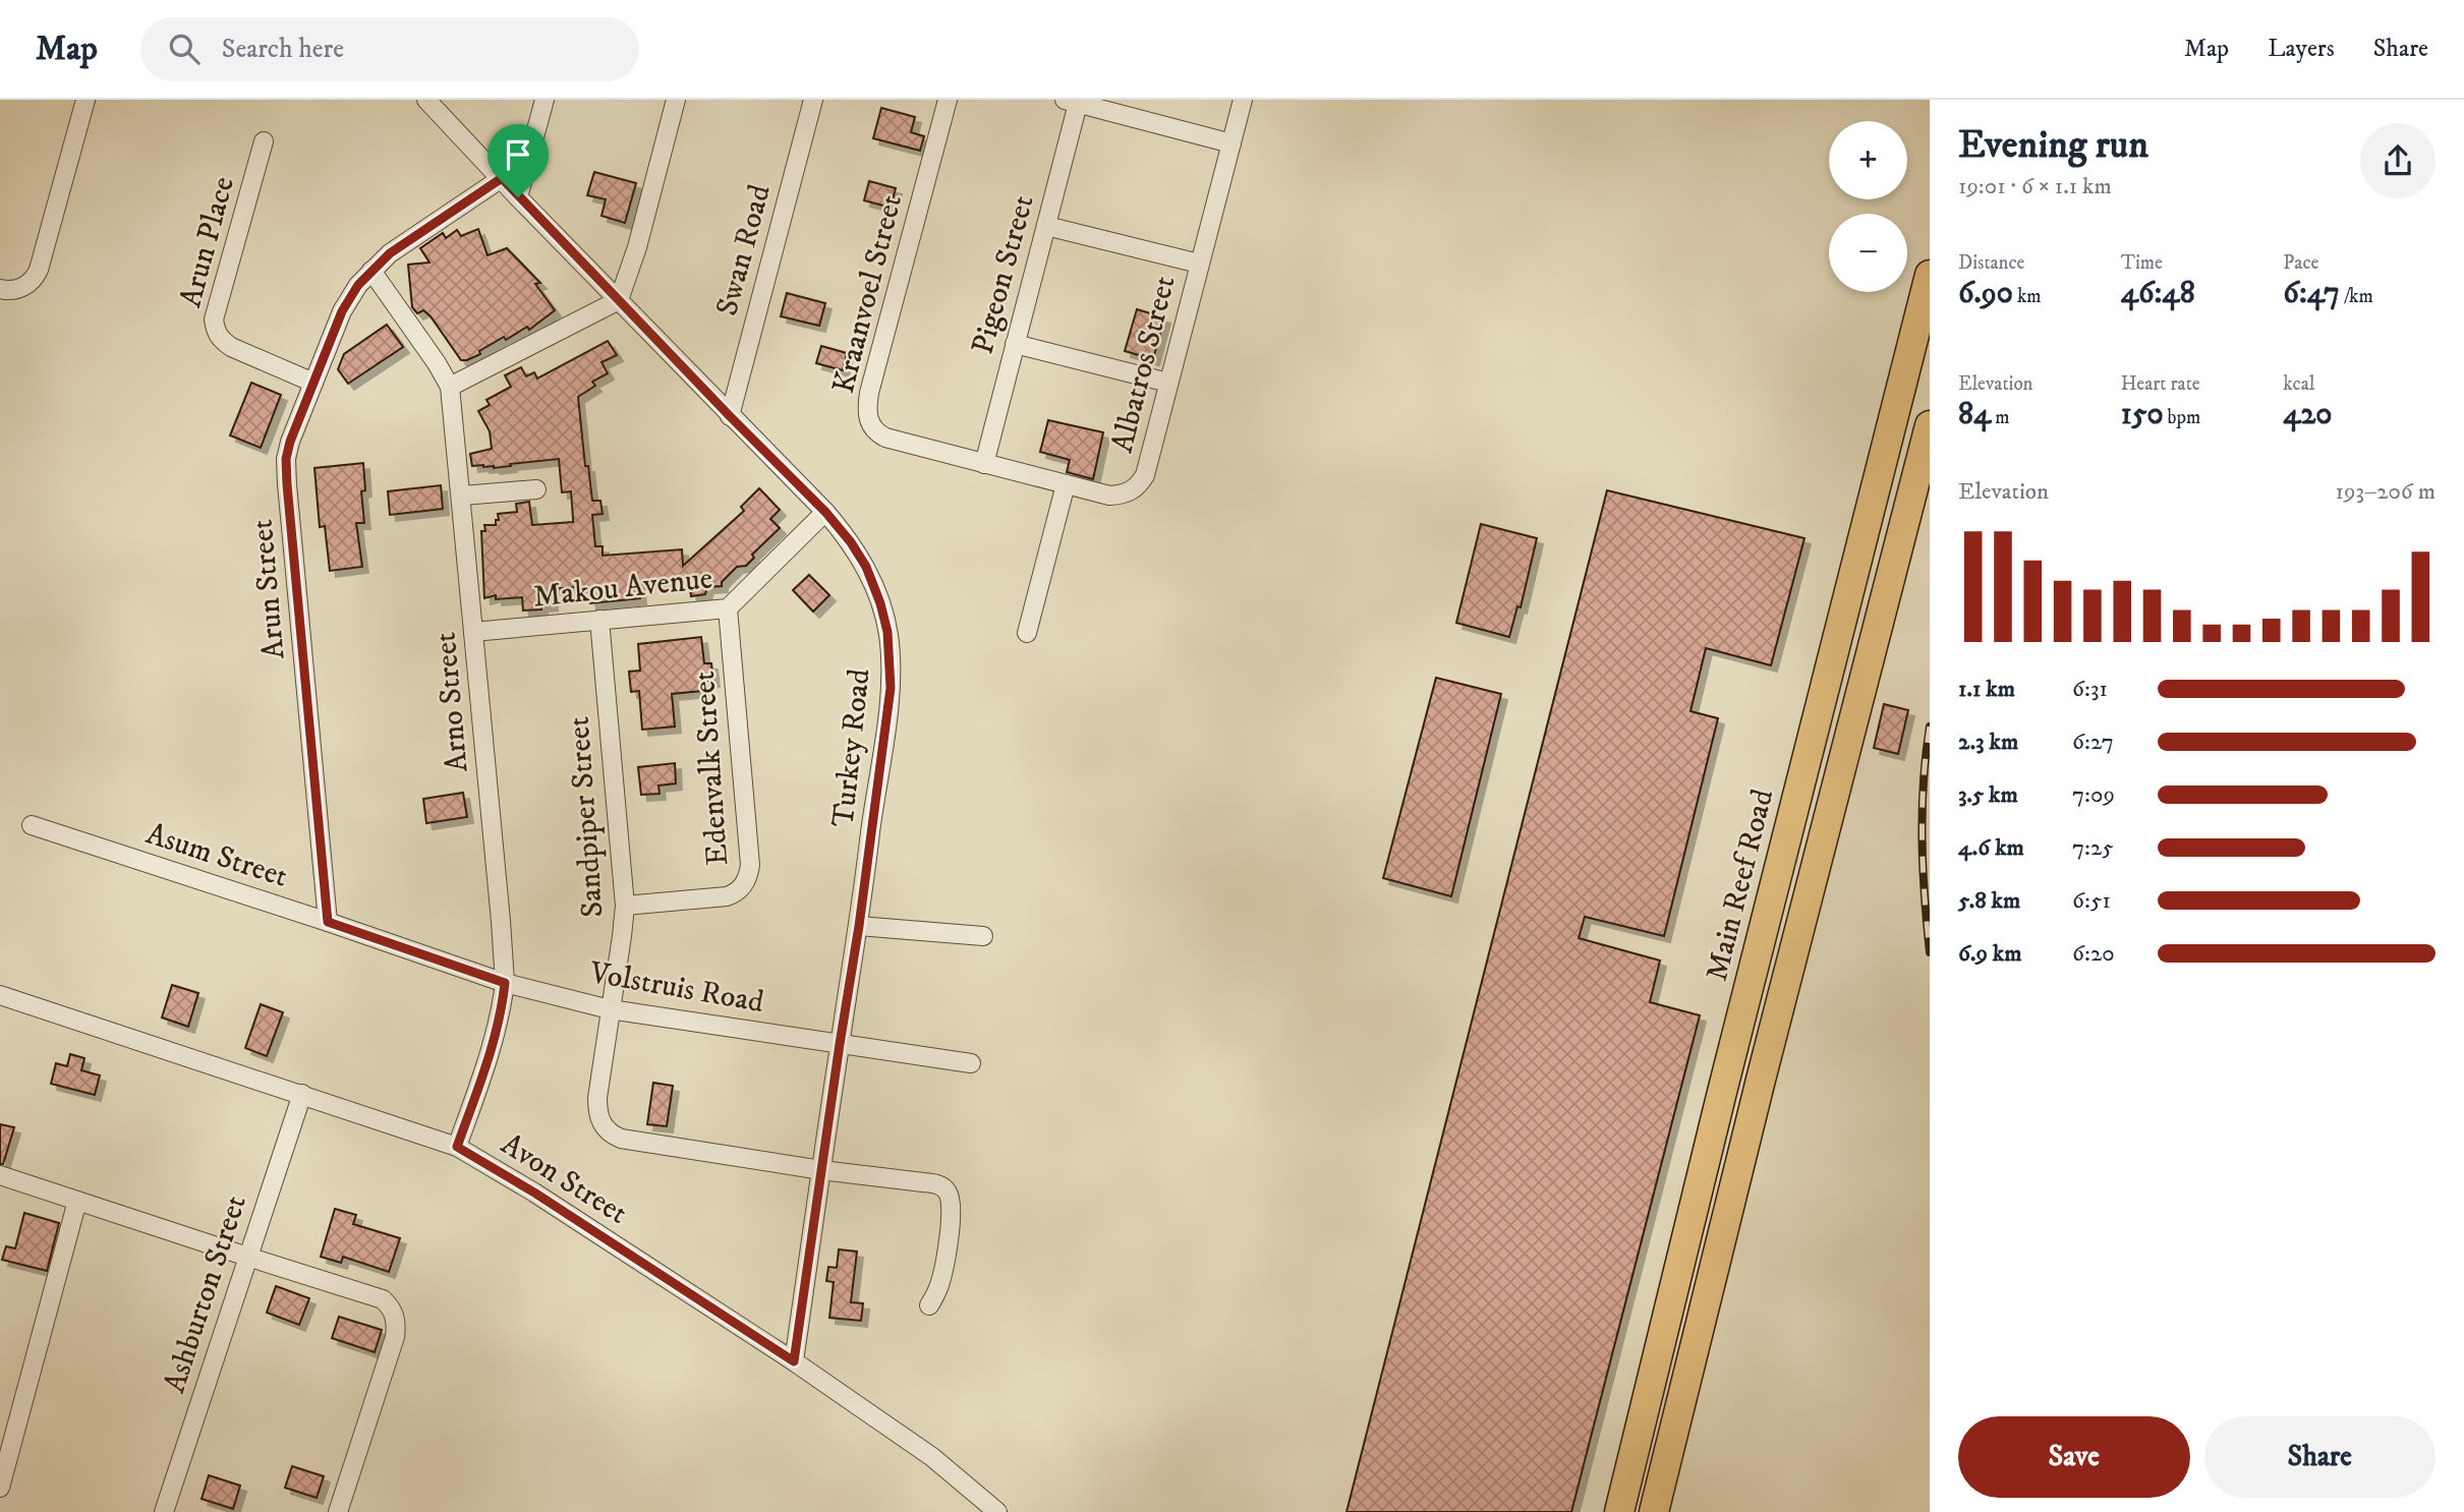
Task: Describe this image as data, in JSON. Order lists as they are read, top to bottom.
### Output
{
  "streets": {
    "main road": ["Main Reef Road"],
    "street": [
      "Arun Place",
      "Swan Road",
      "Pigeon Street",
      "Kraanvoel Street",
      "Albatros Street",
      "Makou Avenue",
      "Arun Street",
      "Arno Street",
      "Turkey Road",
      "Edenvalk Street",
      "Sandpiper Street",
      "Asum Street",
      "Volstruis Road",
      "Avon Street",
      "Ashburton Street"
    ]
  },
  "crossings": [
    ["Arun Place", "Arun Street"],
    ["Swan Road", "Turkey Road"],
    ["Pigeon Street", "Kraanvoel Street"],
    ["Pigeon Street", "Albatros Street"],
    ["Kraanvoel Street", "Albatros Street"],
    ["Makou Avenue", "Arno Street"],
    ["Makou Avenue", "Turkey Road"],
    ["Makou Avenue", "Edenvalk Street"],
    ["Makou Avenue", "Sandpiper Street"],
    ["Arun Street", "Arno Street"],
    ["Arun Street", "Turkey Road"],
    ["Arun Street", "Asum Street"],
    ["Arno Street", "Asum Street"],
    ["Arno Street", "Volstruis Road"],
    ["Arno Street", "Avon Street"],
    ["Turkey Road", "Sandpiper Street"],
    ["Turkey Road", "Volstruis Road"],
    ["Turkey Road", "Avon Street"],
    ["Edenvalk Street", "Sandpiper Street"],
    ["Sandpiper Street", "Volstruis Road"],
    ["Asum Street", "Volstruis Road"],
    ["Avon Street", "Ashburton Street"]
  ],
  "page": {
    "header": "Map",
    "search": "Search here",
    "nav": ["Map", "Layers", "Share"],
    "heading": ["Evening run", "19:01 · 6 × 1.1 km"],
    "map_buttons": ["+", "−"],
    "stats": [
      ["Distance", "6.90 km"],
      ["Time", "46:48"],
      ["Pace", "6:47 /km"],
      ["Elevation", "84 m"],
      ["Heart rate", "150 bpm"],
      ["kcal", "420"]
    ],
    "chart": ["Elevation", "193–206 m"],
    "list": [
      {
        "name": "1.1 km",
        "note": "6:31"
      },
      {
        "name": "2.3 km",
        "note": "6:27"
      },
      {
        "name": "3.5 km",
        "note": "7:09"
      },
      {
        "name": "4.6 km",
        "note": "7:25"
      },
      {
        "name": "5.8 km",
        "note": "6:51"
      },
      {
        "name": "6.9 km",
        "note": "6:20"
      }
    ],
    "buttons": ["Save", "Share"]
  }
}
